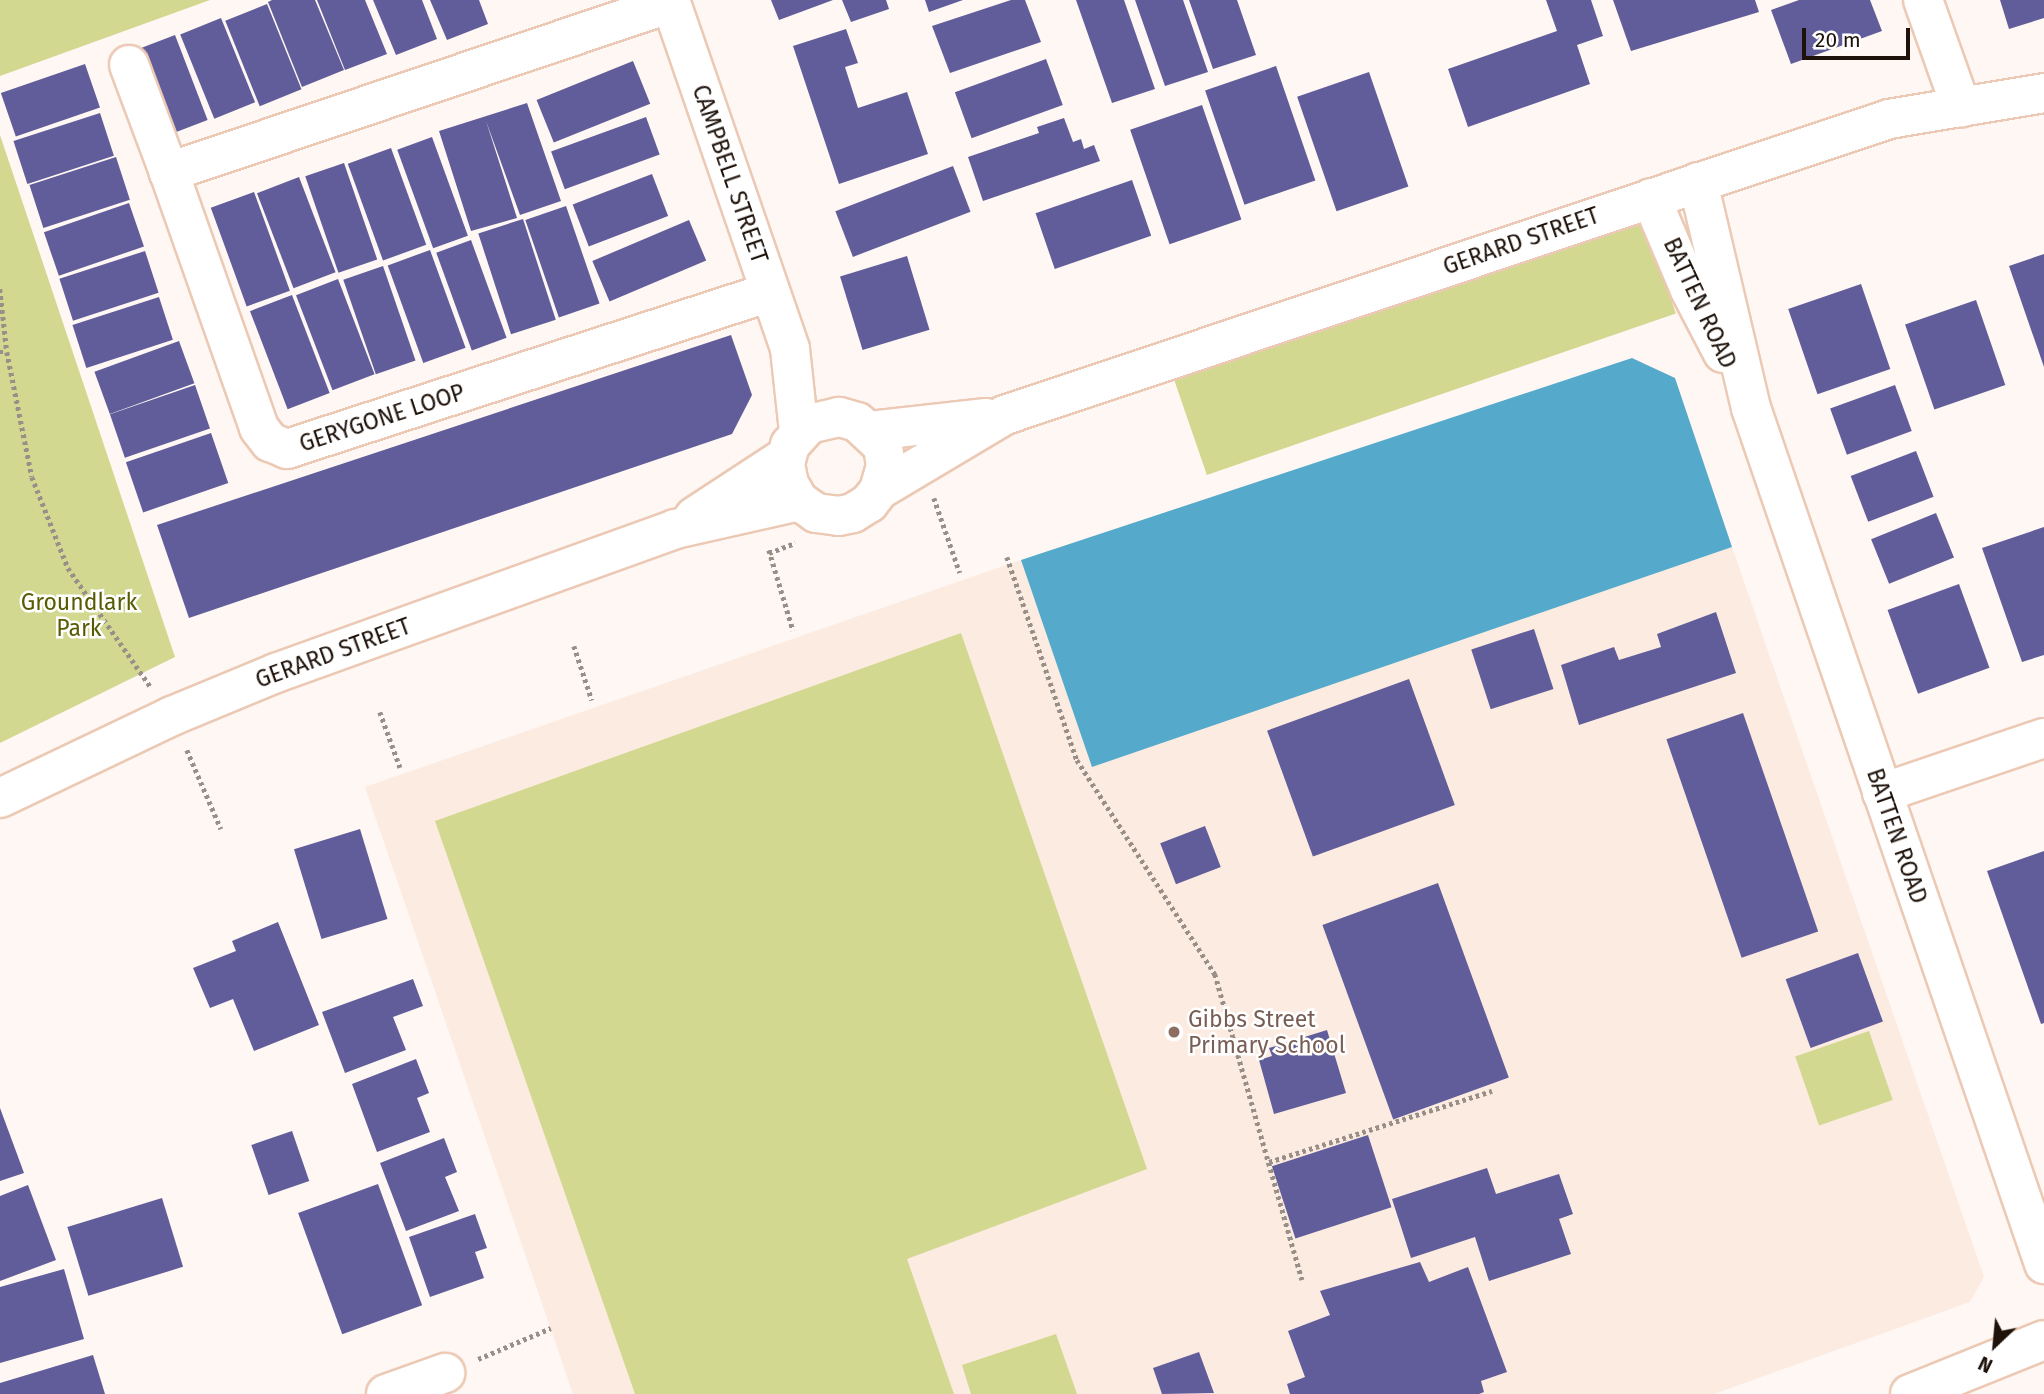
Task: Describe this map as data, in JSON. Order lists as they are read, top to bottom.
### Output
{
  "streets": {
    "street": [
      "CAMPBELL STREET",
      "GERARD STREET",
      "BATTEN ROAD",
      "GERYGONE LOOP"
    ]
  },
  "crossings": [
    ["CAMPBELL STREET", "GERARD STREET"],
    ["CAMPBELL STREET", "GERYGONE LOOP"],
    ["GERARD STREET", "BATTEN ROAD"]
  ],
  "parks": ["Groundlark Park"],
  "places": ["Gibbs Street Primary School"],
  "scale_bar": "20 m",
  "north": "bottom left"
}
